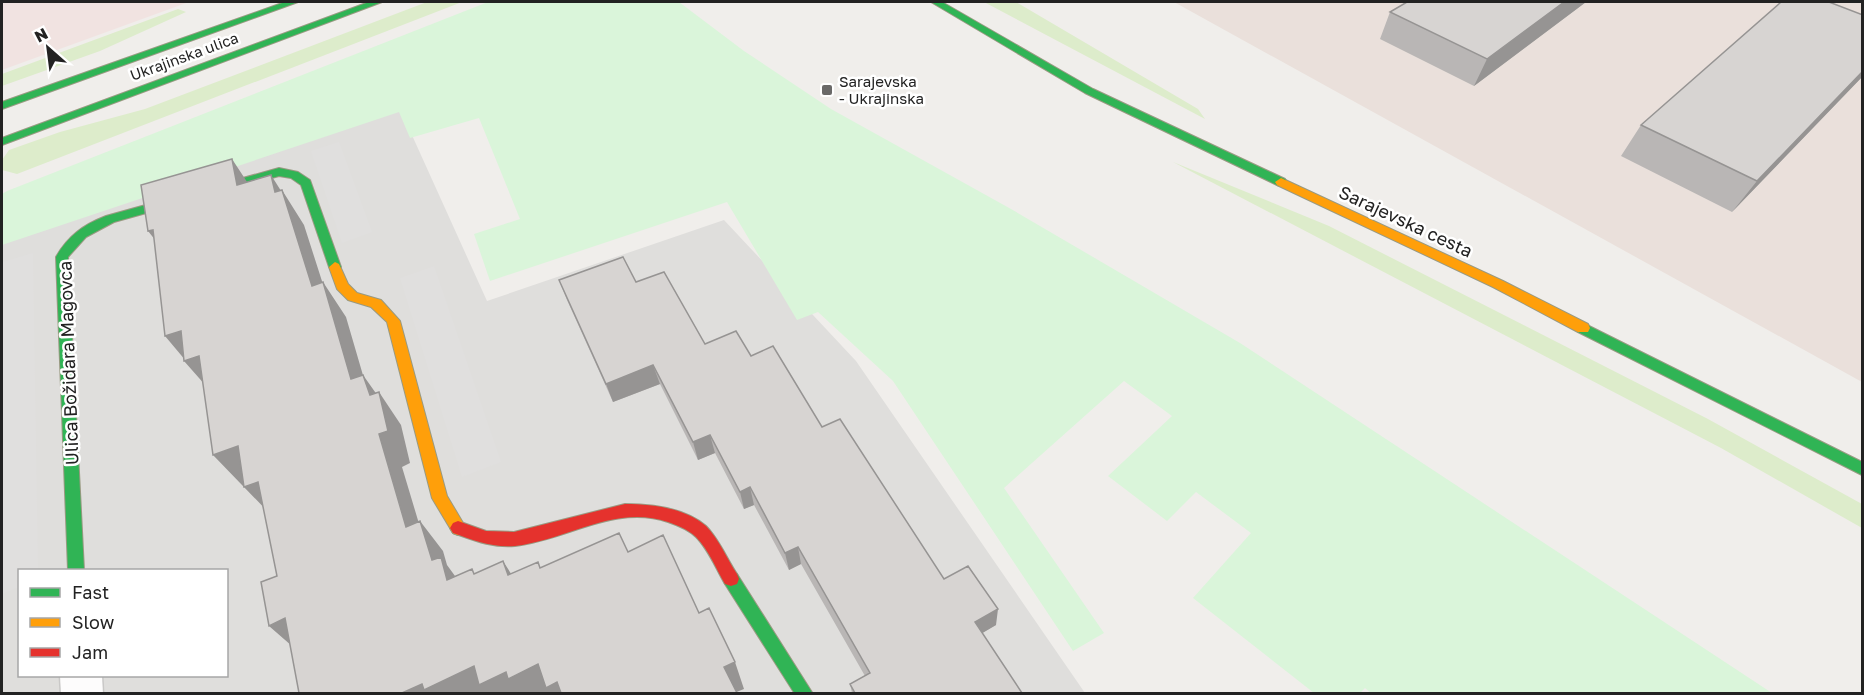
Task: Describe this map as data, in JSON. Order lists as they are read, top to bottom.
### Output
{
  "streets": {
    "street": ["Ukrajinska ulica", "Sarajevska cesta", "Ulica Božidara Magovca"]
  },
  "places": {
    "transit": ["Sarajevska - Ukrajinska"]
  },
  "legend": ["Fast", "Slow", "Jam"],
  "north": "top left"
}
